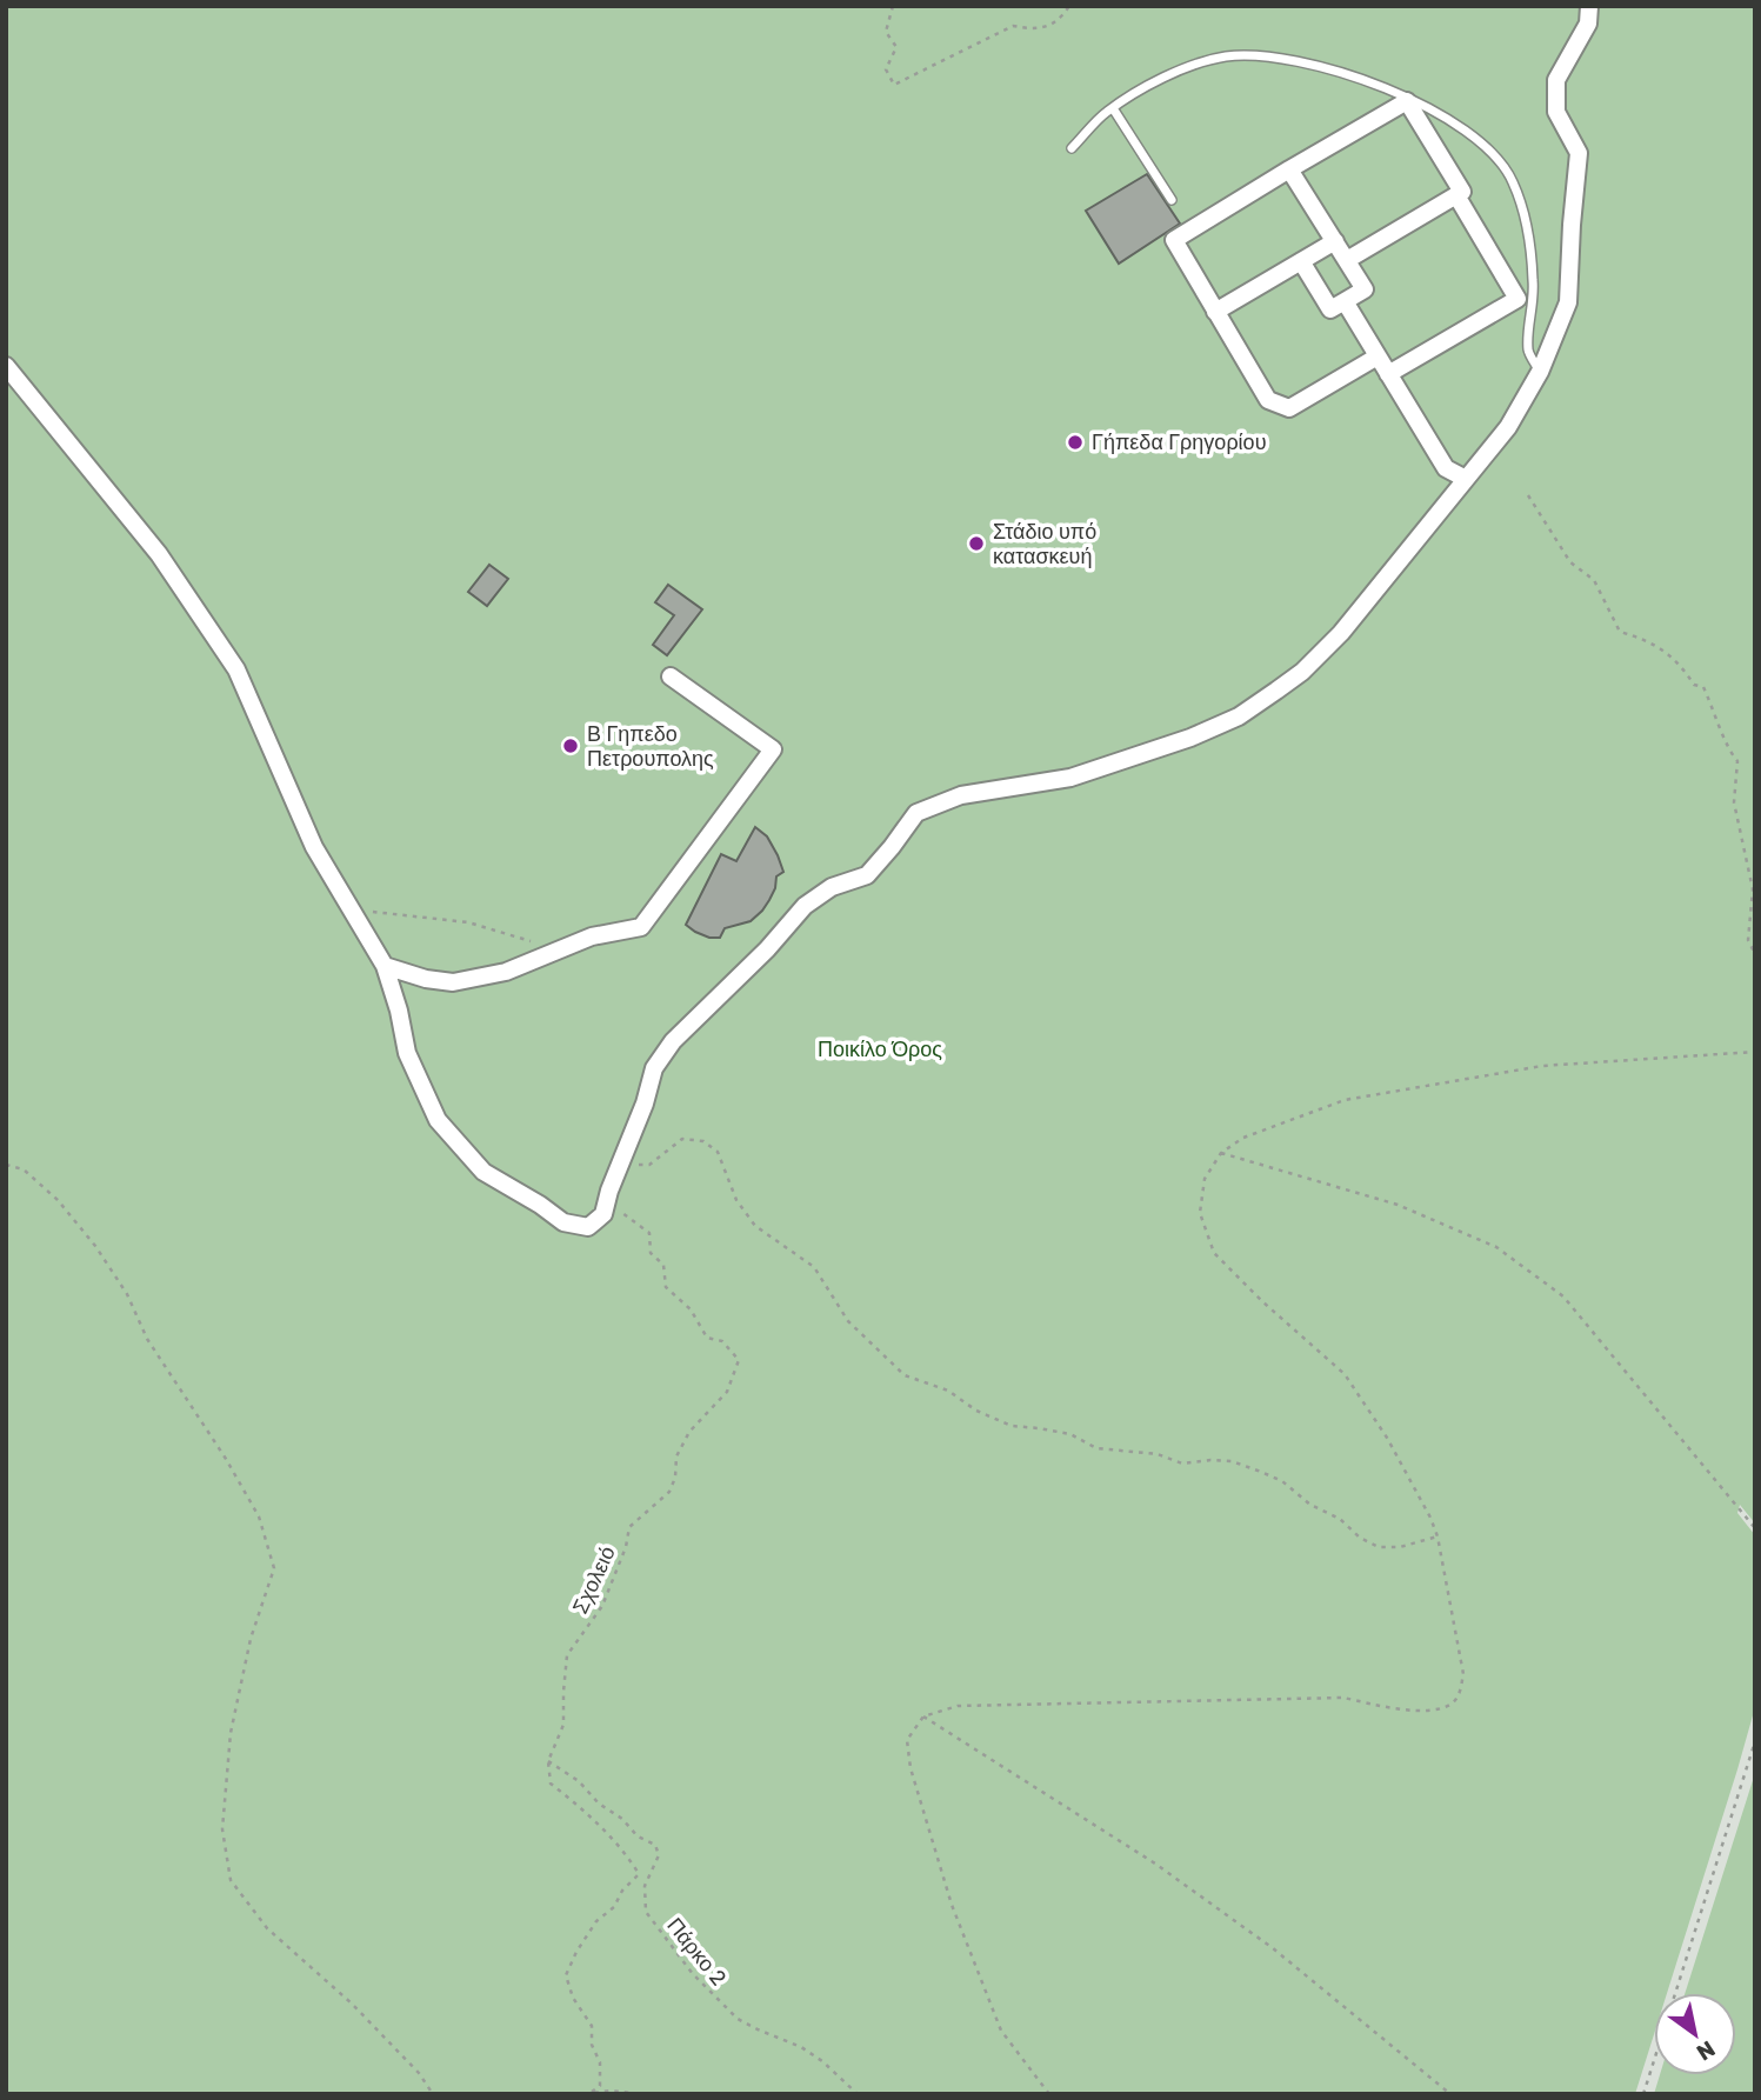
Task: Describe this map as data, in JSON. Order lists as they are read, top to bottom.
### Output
{
  "streets": {
    "path": ["Σχολειό", "Πάρκο 2"]
  },
  "crossings": [
    ["Σχολειό", "Πάρκο 2"]
  ],
  "parks": ["Ποικίλο Όρος"],
  "places": ["Γήπεδα Γρηγορίου", "Στάδιο υπό κατασκευή", "Β Γηπεδο Πετρουπολης"],
  "north": "bottom right"
}
